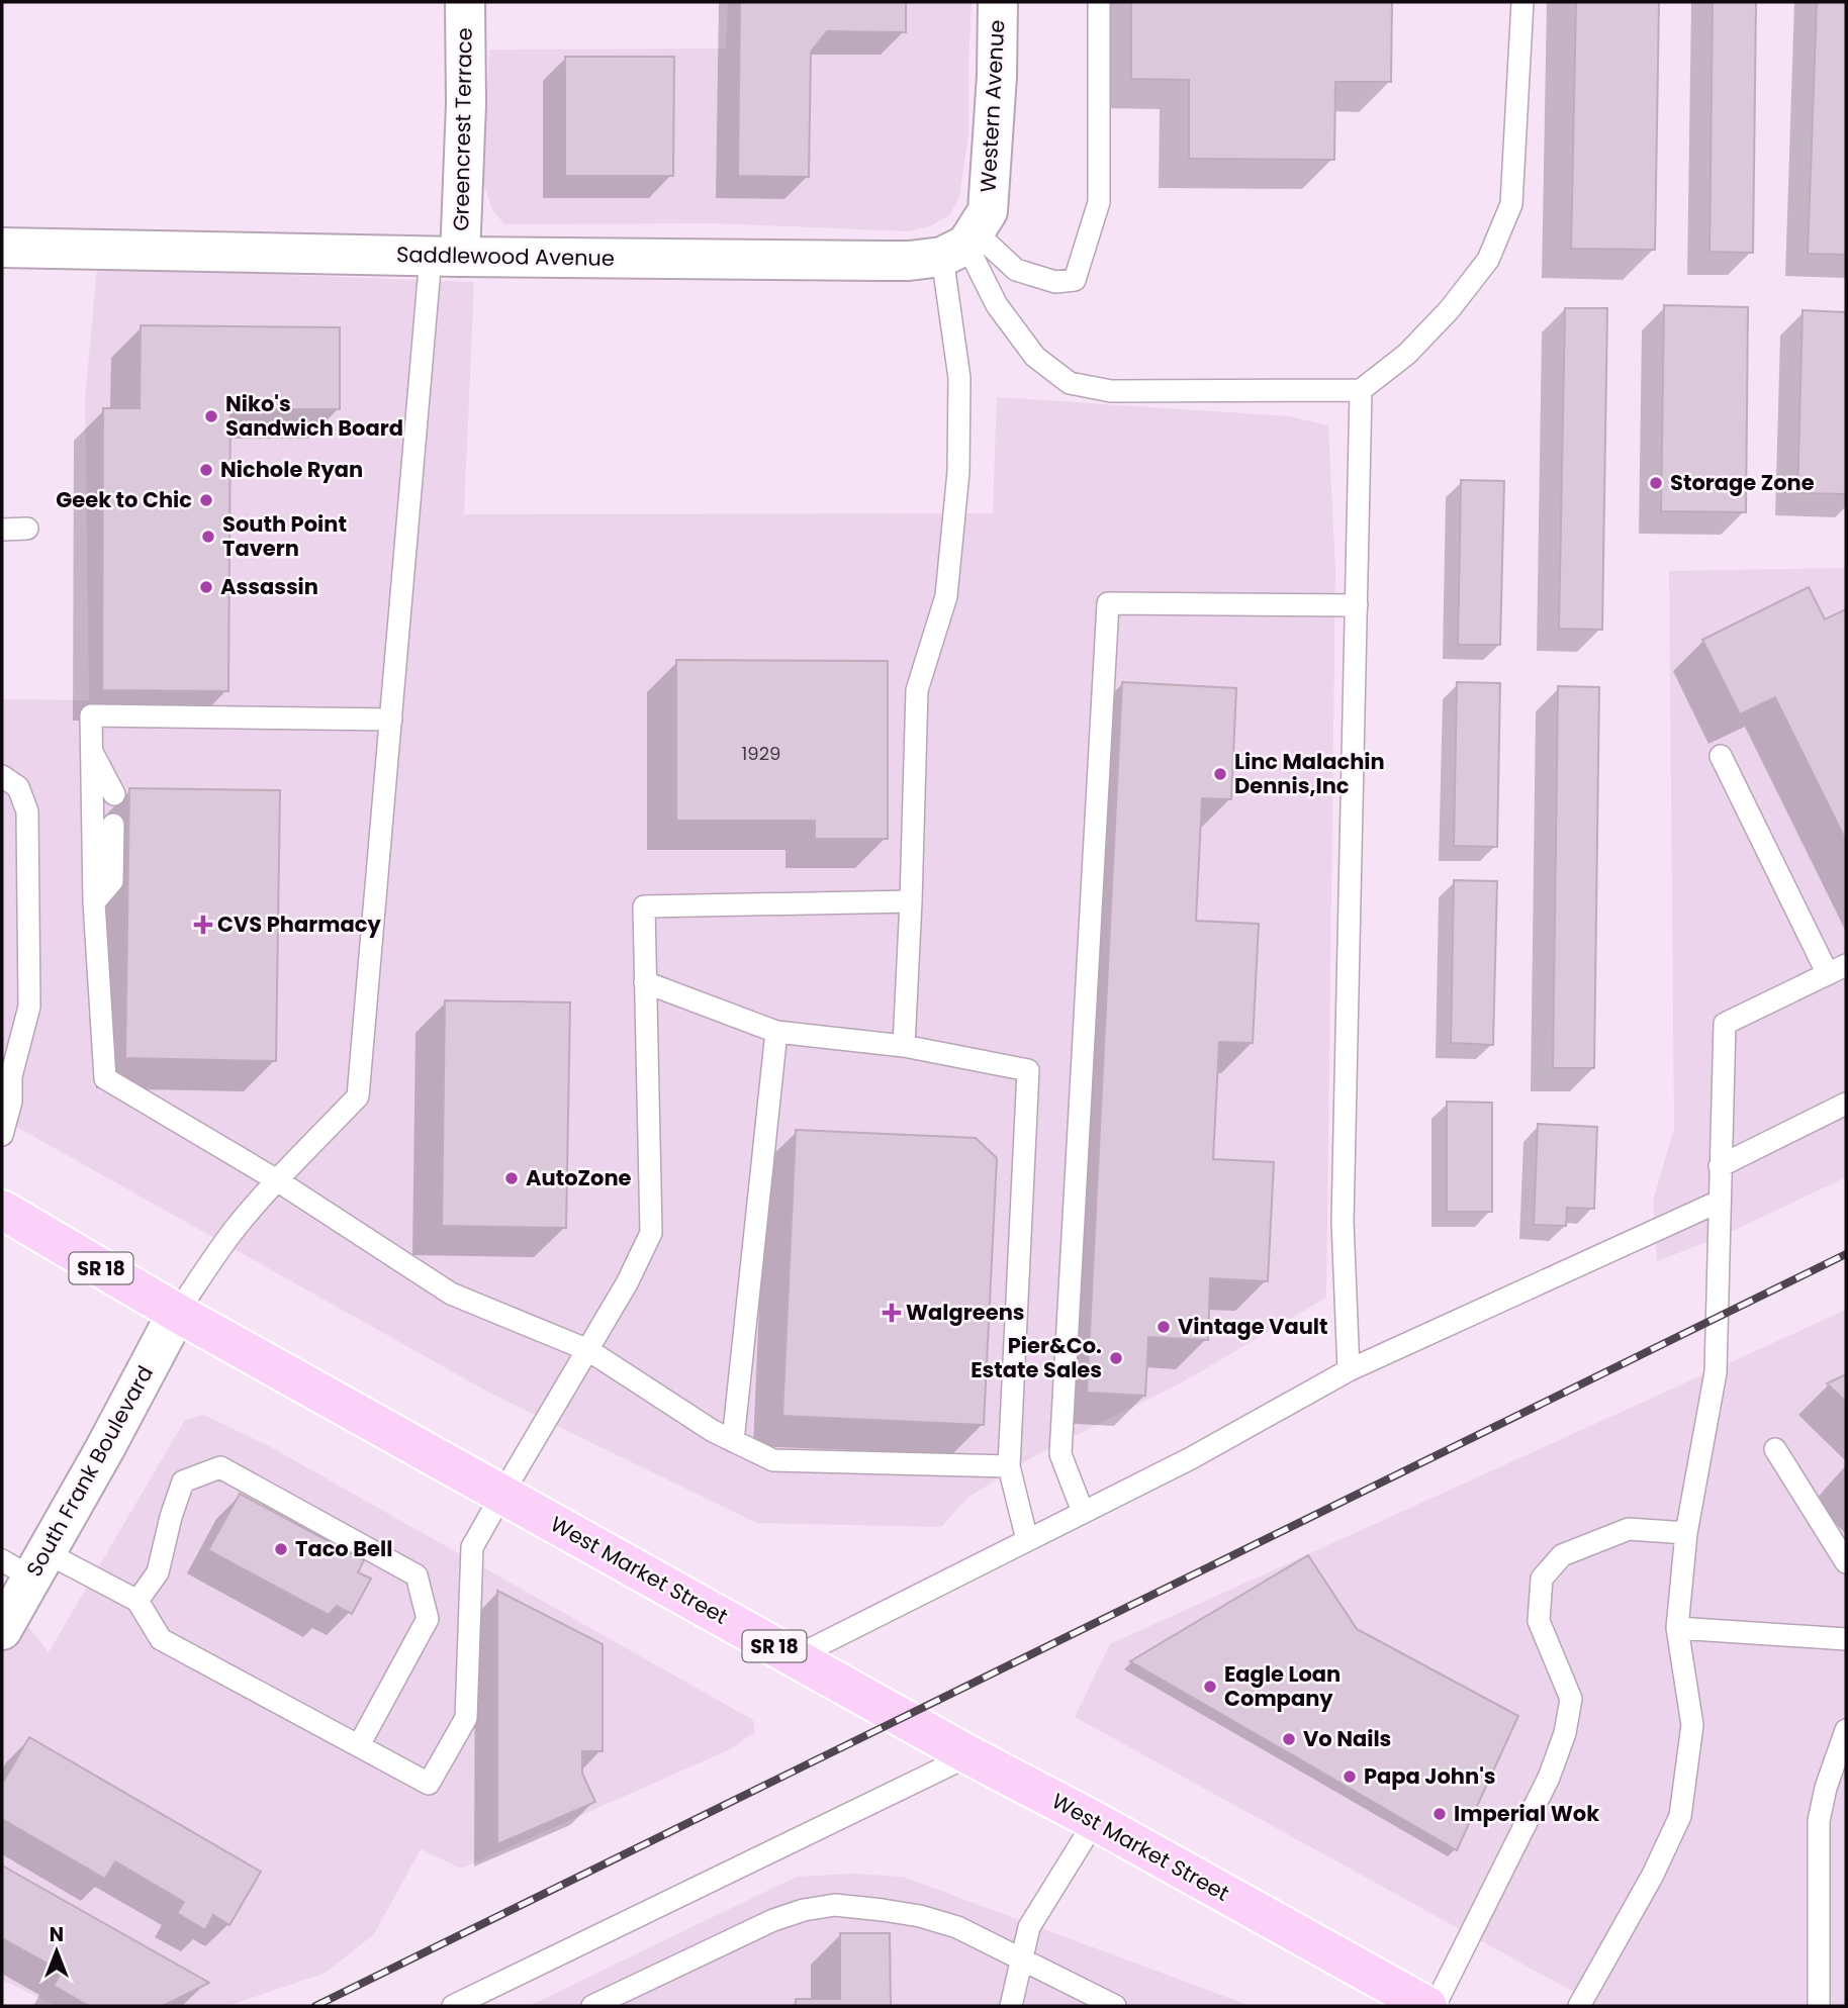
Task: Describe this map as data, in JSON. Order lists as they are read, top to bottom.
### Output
{
  "streets": {
    "main road": ["SR 18", "West Market Street"],
    "street": [
      "Western Avenue",
      "Greencrest Terrace",
      "Saddlewood Avenue",
      "South Frank Boulevard"
    ]
  },
  "crossings": [
    ["Western Avenue", "Saddlewood Avenue"],
    ["Greencrest Terrace", "Saddlewood Avenue"],
    ["South Frank Boulevard", "West Market Street"]
  ],
  "places": {
    "other": [
      "Niko's Sandwich Board",
      "Nichole Ryan",
      "Storage Zone",
      "Geek to Chic",
      "South Point Tavern",
      "Assassin",
      "Linc Malachin Dennis,Inc",
      "AutoZone",
      "Vintage Vault",
      "Pier&Co. Estate Sales",
      "Taco Bell",
      "Eagle Loan Company",
      "Vo Nails",
      "Papa John's",
      "Imperial Wok"
    ],
    "health": ["CVS Pharmacy", "Walgreens"]
  },
  "house_numbers": ["1929"],
  "north": "top"
}
